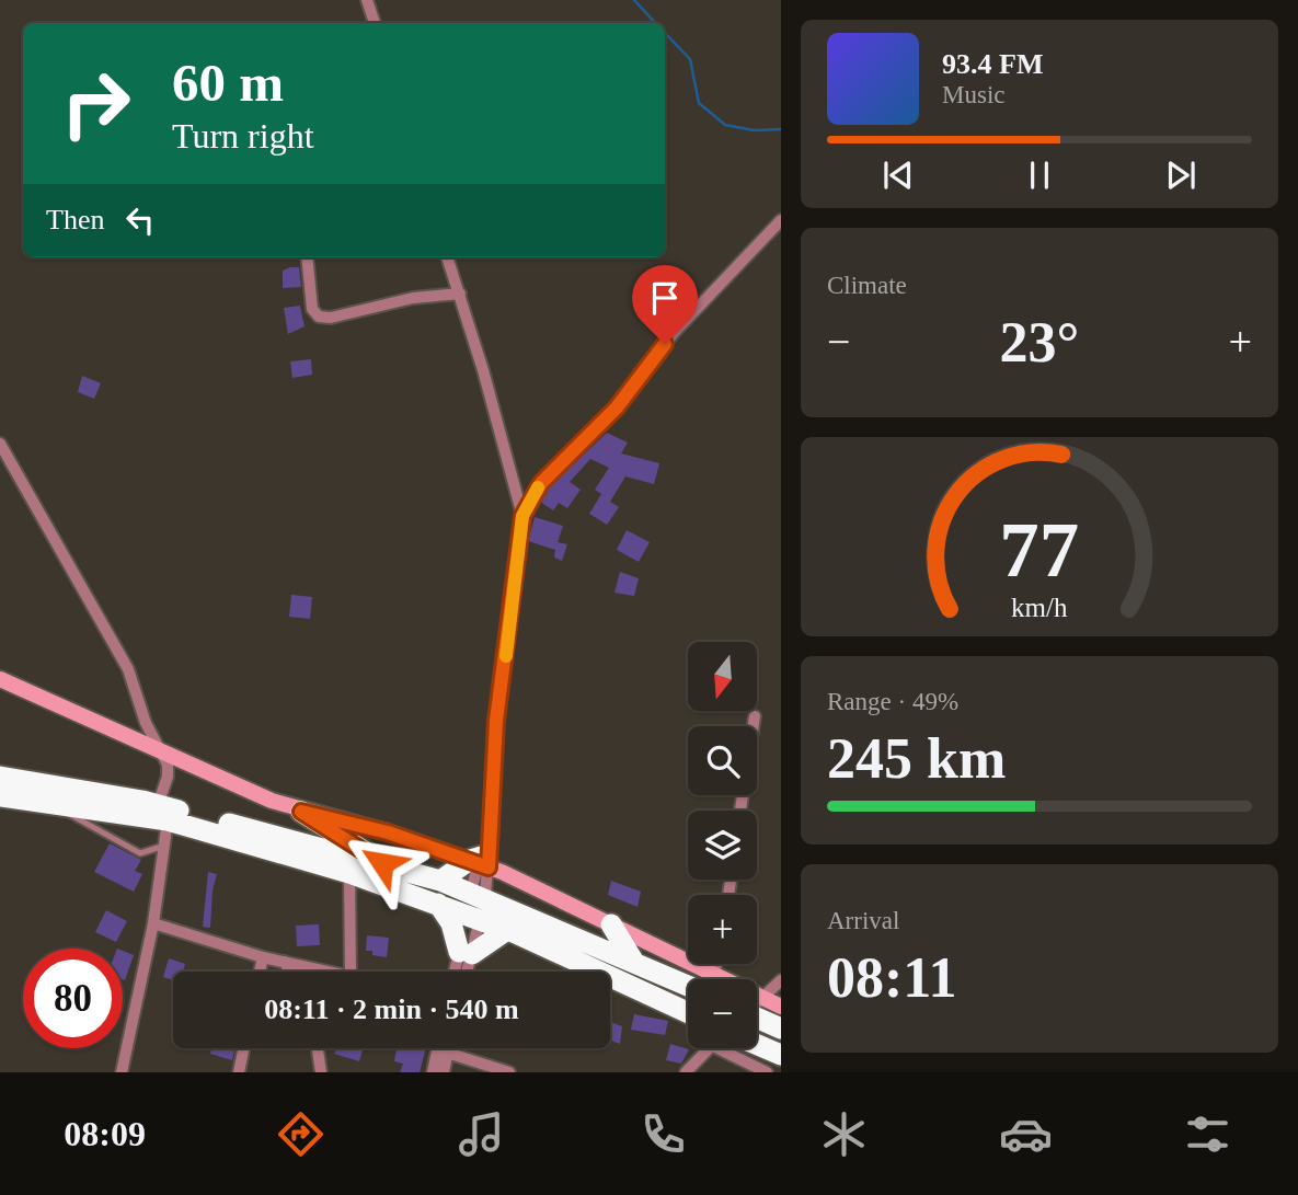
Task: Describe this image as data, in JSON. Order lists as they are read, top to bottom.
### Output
{
  "north": "bottom",
  "page": {
    "turn": ["60 m", "Turn right"],
    "song": ["93.4 FM", "Music"],
    "then": "Then",
    "tile": [
      "Climate",
      ["Range · 49%", "245 km"],
      ["Arrival", "08:11"]
    ],
    "heat": ["−", "23°", "+"],
    "map_buttons": ["+", "−"],
    "limit": "80",
    "trip": "08:11 · 2 min · 540 m",
    "tabs": "08:09",
    "gauge": ["77", "km/h"]
  }
}
